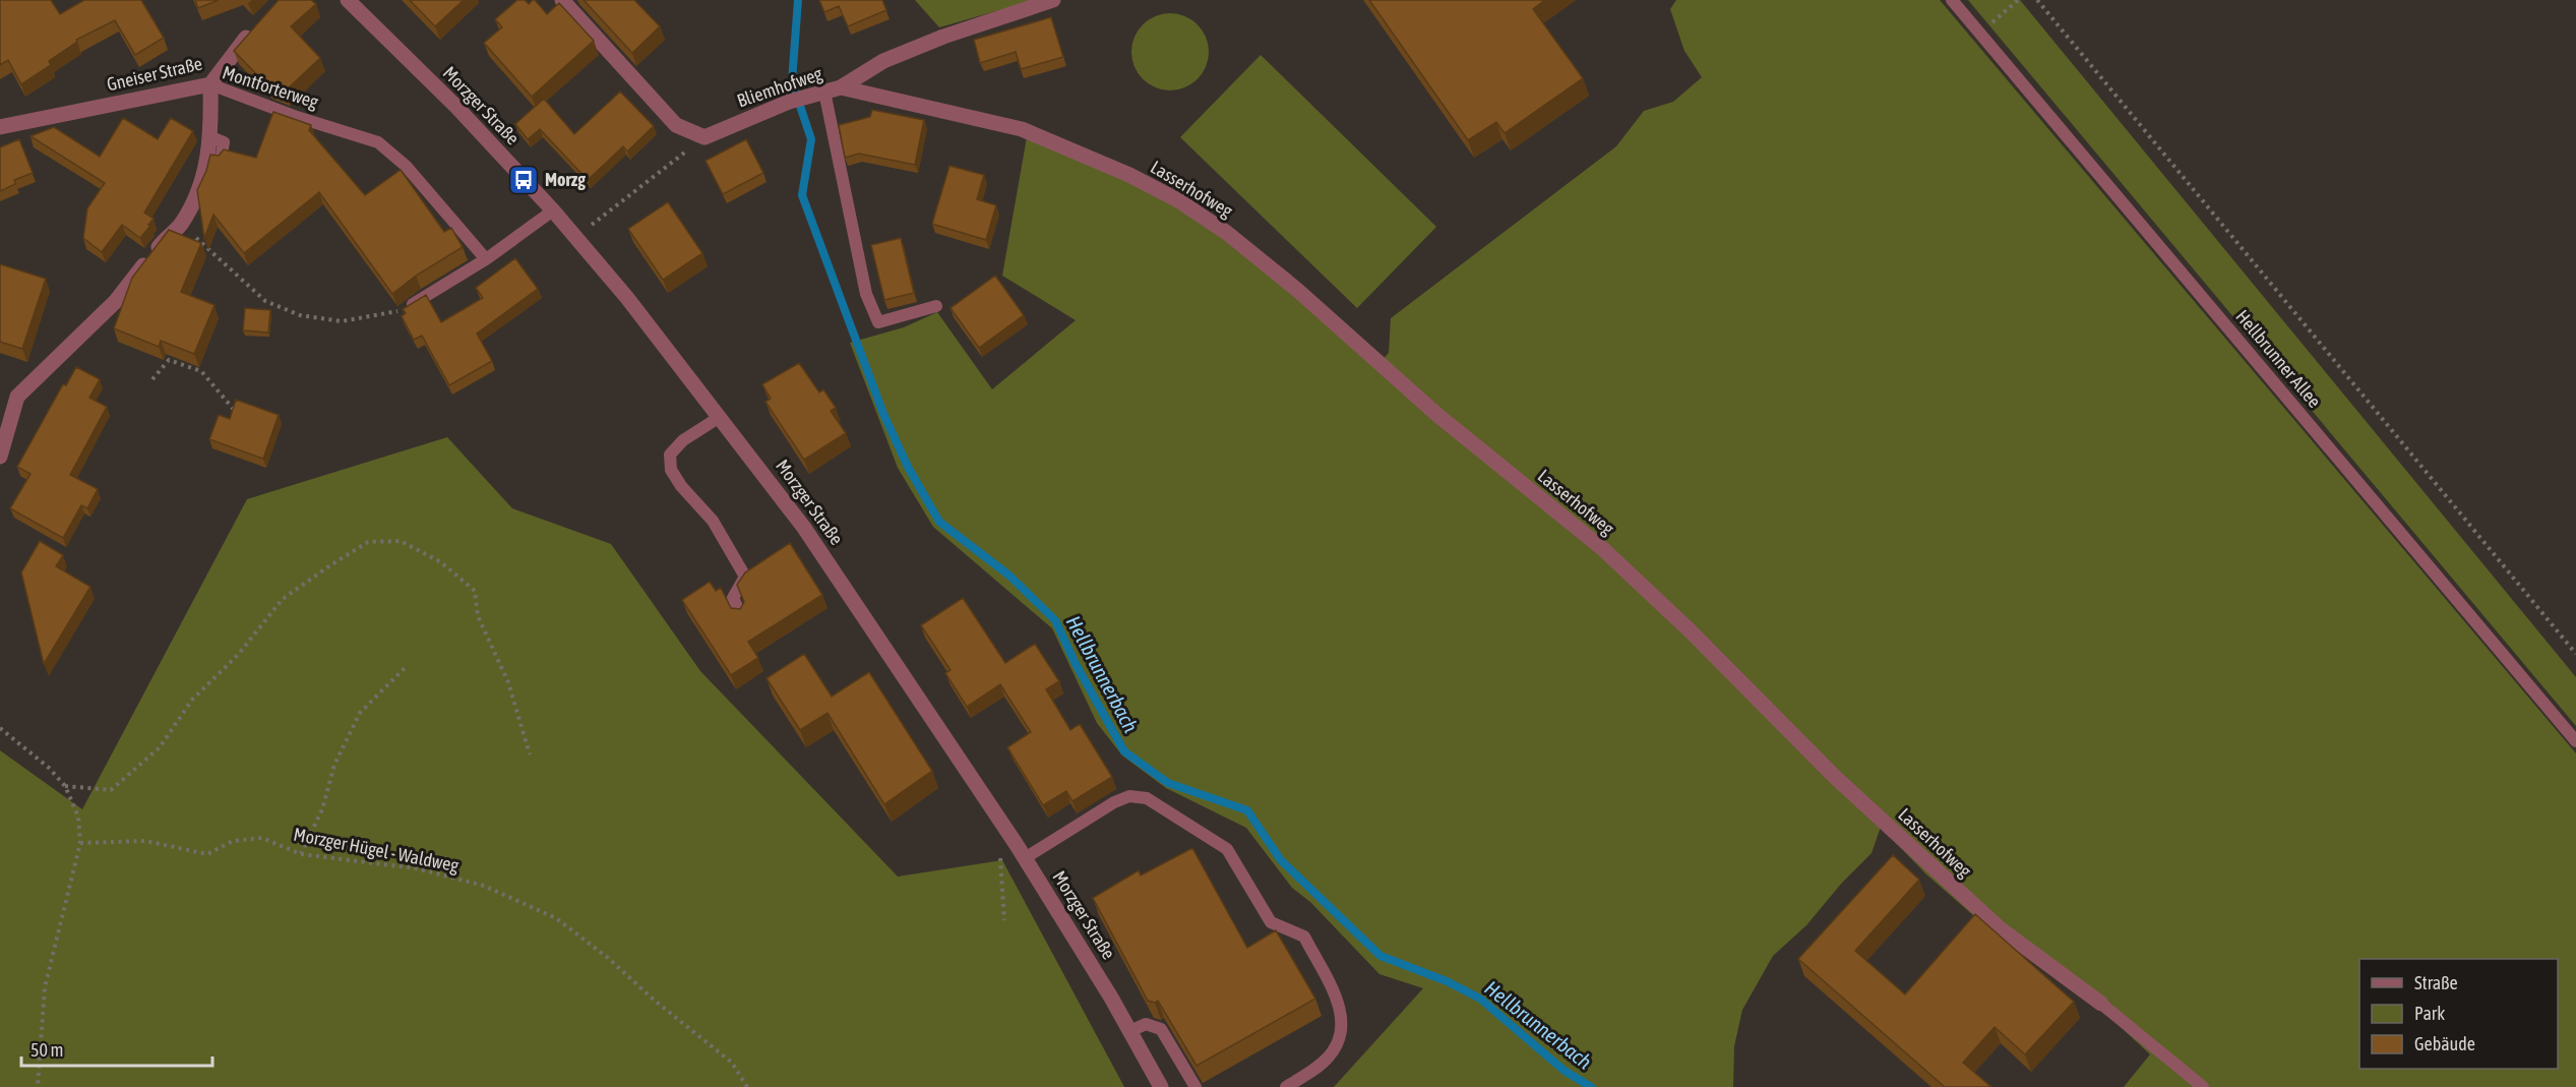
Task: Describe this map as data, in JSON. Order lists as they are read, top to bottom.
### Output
{
  "streets": {
    "street": [
      "Gneiser Straße",
      "Montforterweg",
      "Bliemhofweg",
      "Morzger Straße",
      "Lasserhofweg"
    ],
    "lane": ["Hellbrunner Allee"],
    "path": ["Morzger Hügel - Waldweg"]
  },
  "crossings": [
    ["Gneiser Straße", "Montforterweg"],
    ["Bliemhofweg", "Lasserhofweg"]
  ],
  "water": ["Hellbrunnerbach"],
  "places": {
    "bus stop": ["Morzg"]
  },
  "legend": ["Straße", "Park", "Gebäude"],
  "scale_bar": "50 m"
}
